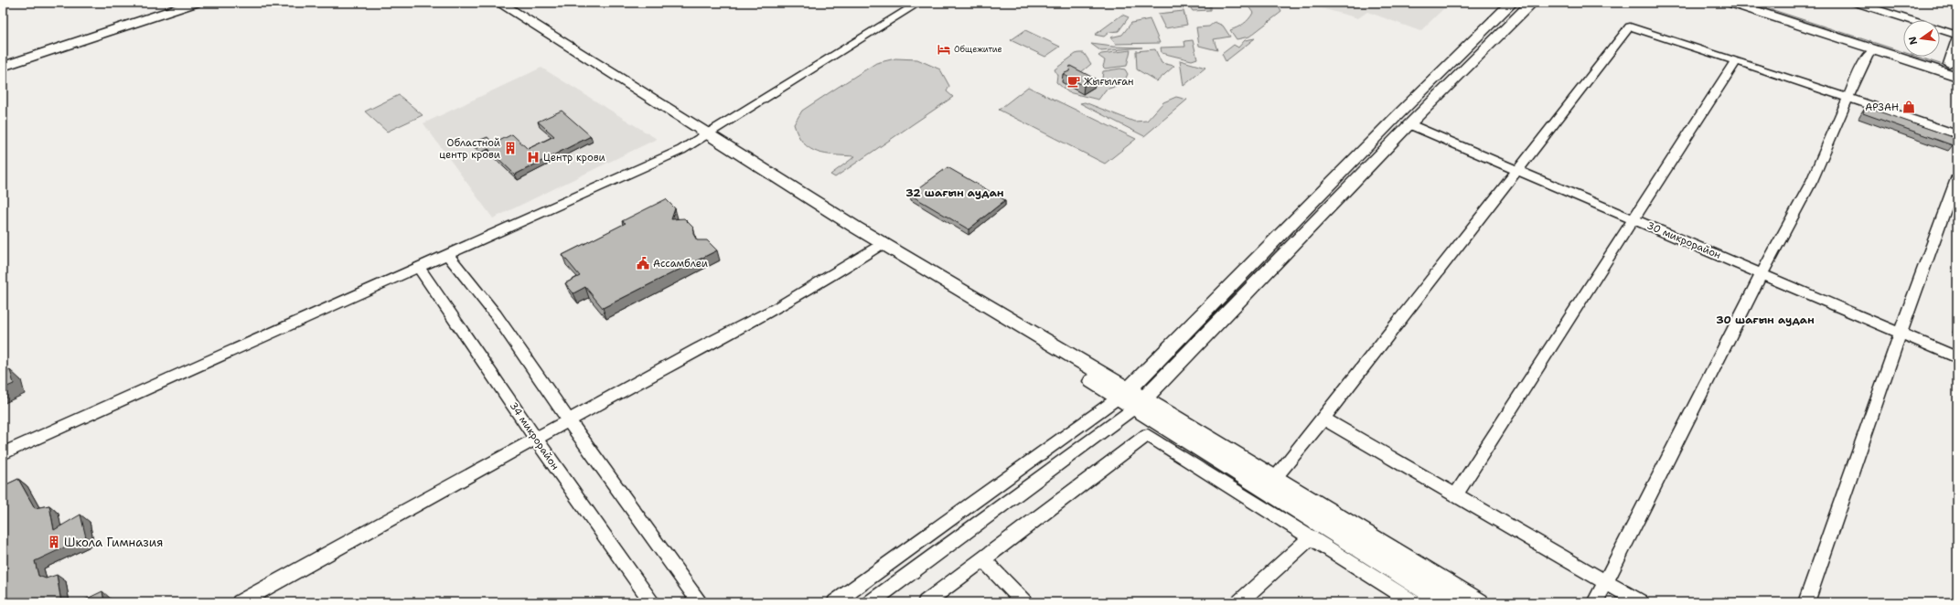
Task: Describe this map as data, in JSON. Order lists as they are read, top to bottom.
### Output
{
  "streets": {
    "street": ["30 микрорайон", "34 микрорайон"]
  },
  "districts": ["32 шағын аудан", "30 шағын аудан"],
  "places": {
    "hotel": ["Общежитие"],
    "cafe": ["Жығылған"],
    "shop": ["АРЗАН"],
    "building": ["Областной центр крови", "Школа Гимназия"],
    "hospital": ["Центр крови"],
    "public building": ["Ассамблеи"]
  },
  "north": "left"
}
